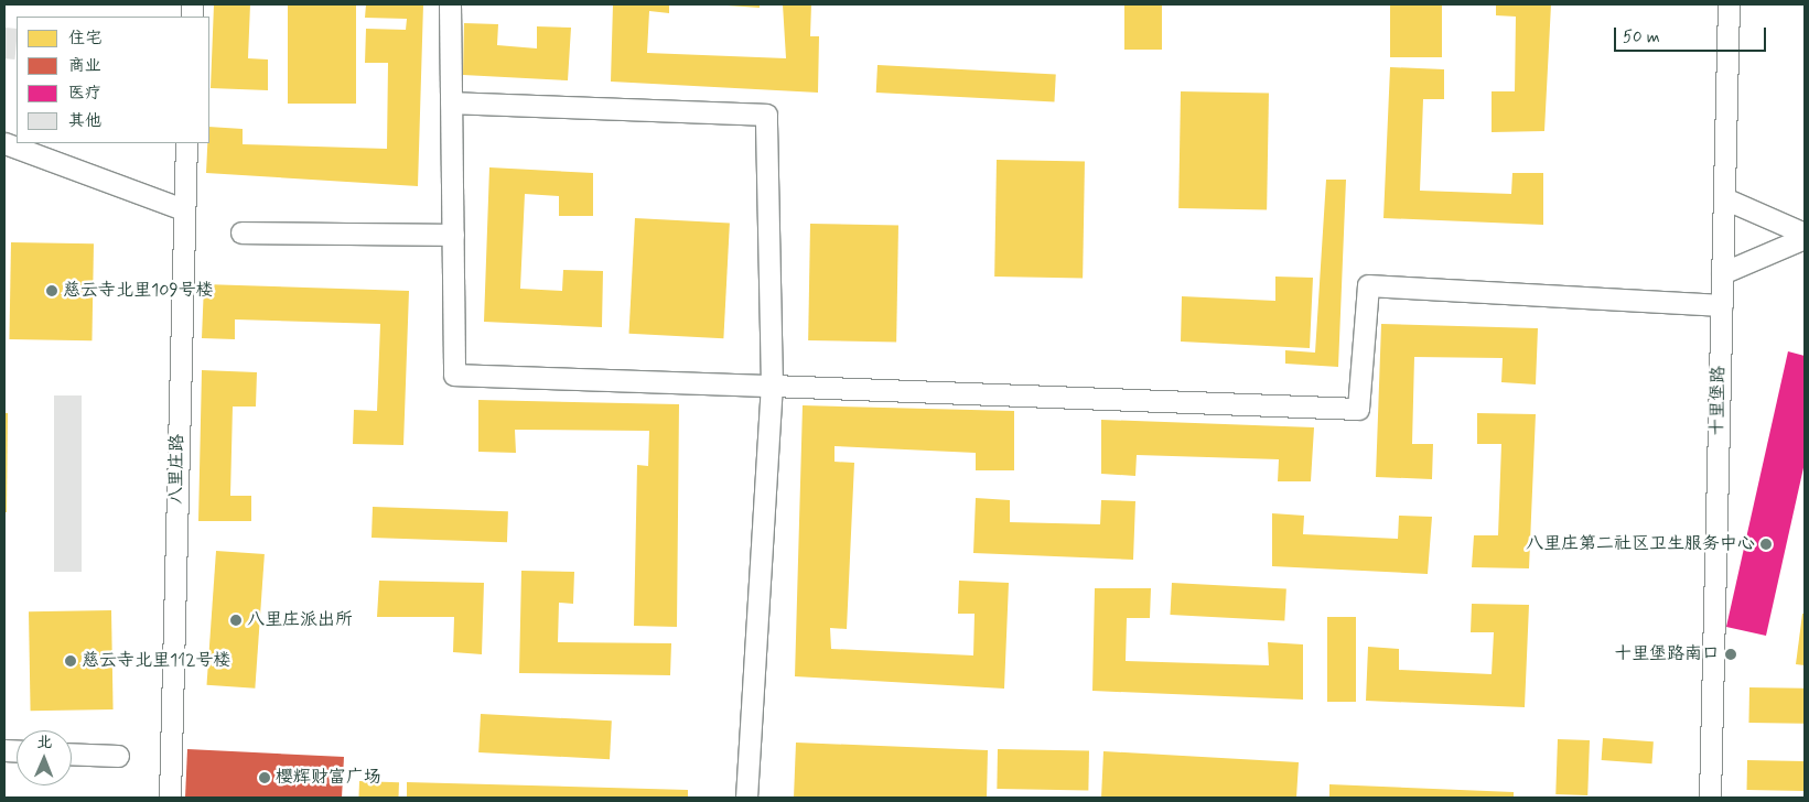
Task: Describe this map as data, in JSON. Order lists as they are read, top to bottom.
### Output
{
  "streets": {
    "street": ["十里堡路", "八里庄路"]
  },
  "places": [
    "慈云寺北里109号楼",
    "八里庄第二社区卫生服务中心",
    "八里庄派出所",
    "十里堡路南口",
    "慈云寺北里112号楼",
    "樱辉财富广场"
  ],
  "legend": [
    "住宅",
    "商业",
    "医疗",
    "其他"
  ],
  "scale_bar": "50 m",
  "north": "top"
}
